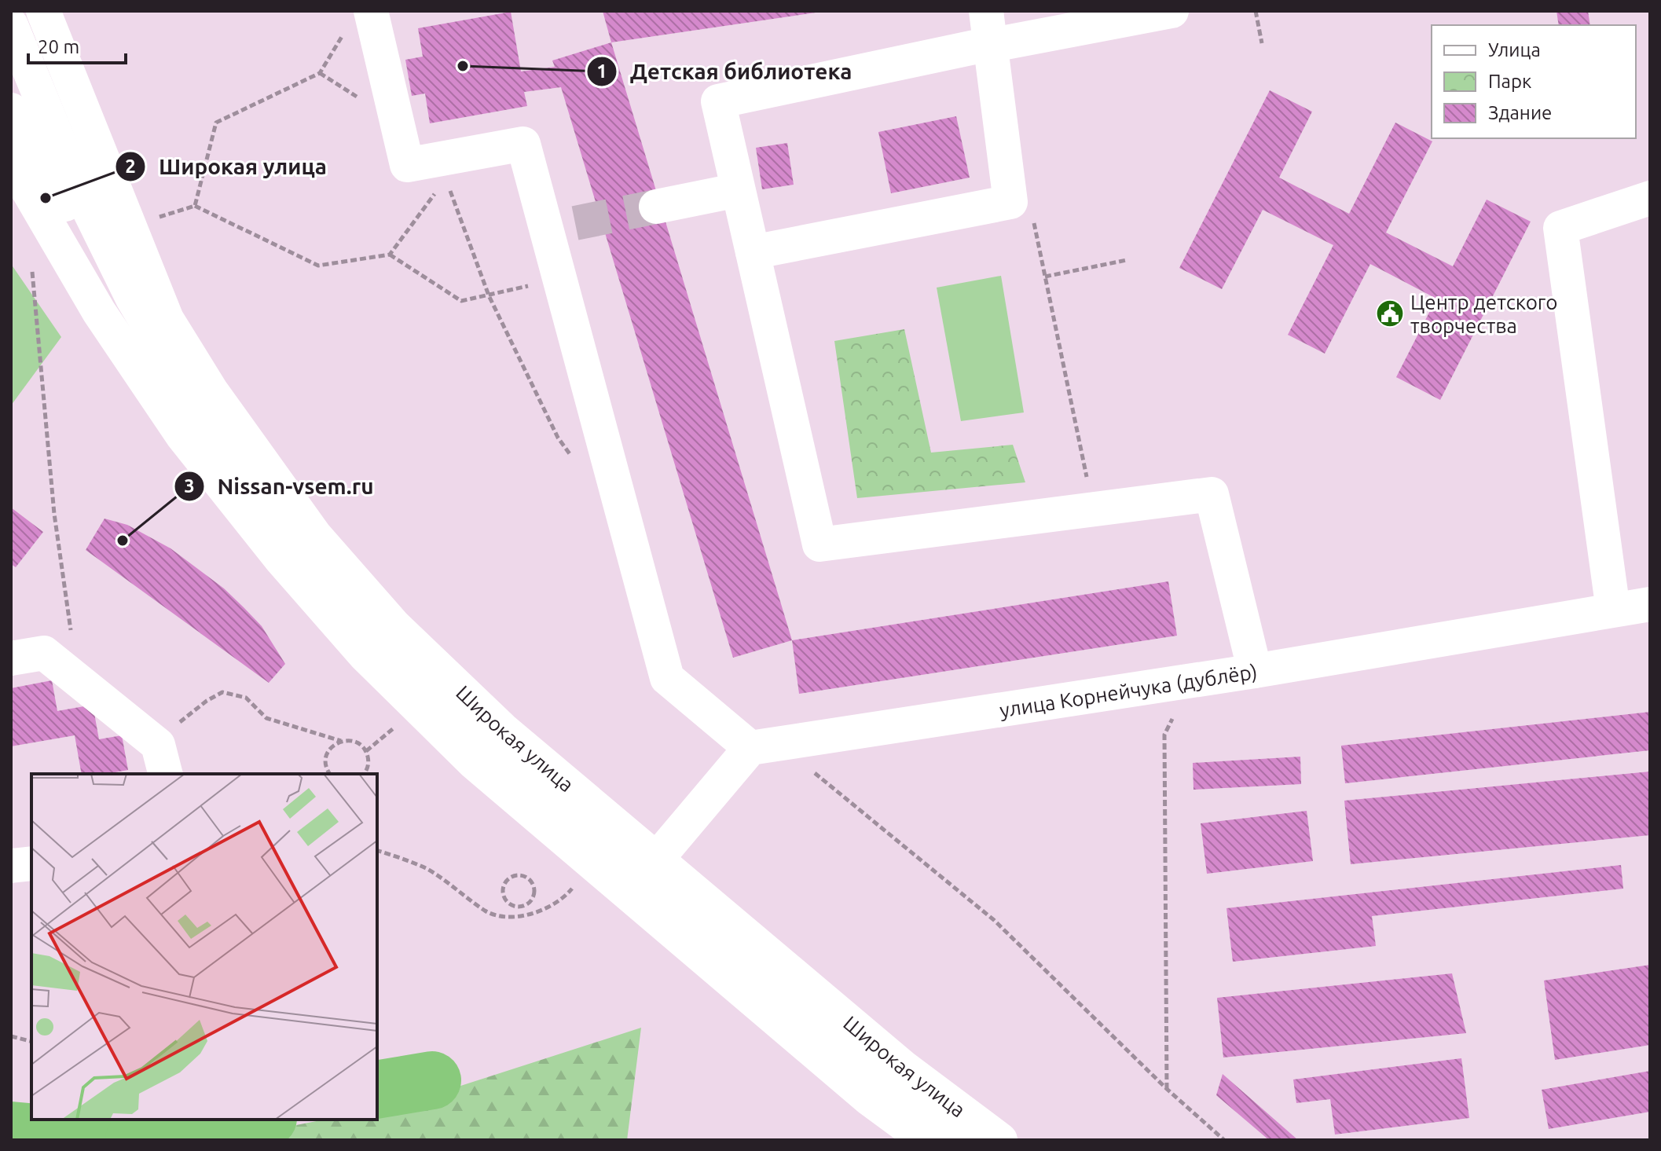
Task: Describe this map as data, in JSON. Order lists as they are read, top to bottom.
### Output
{
  "streets": {
    "main road": ["улица Корнейчука (дублёр)", "Широкая улица"]
  },
  "places": {
    "other": ["Детская библиотека", "Широкая улица", "Nissan-vsem.ru"],
    "public building": ["Центр детского творчества"]
  },
  "legend": ["Улица", "Парк", "Здание"],
  "scale_bar": "20 m"
}
